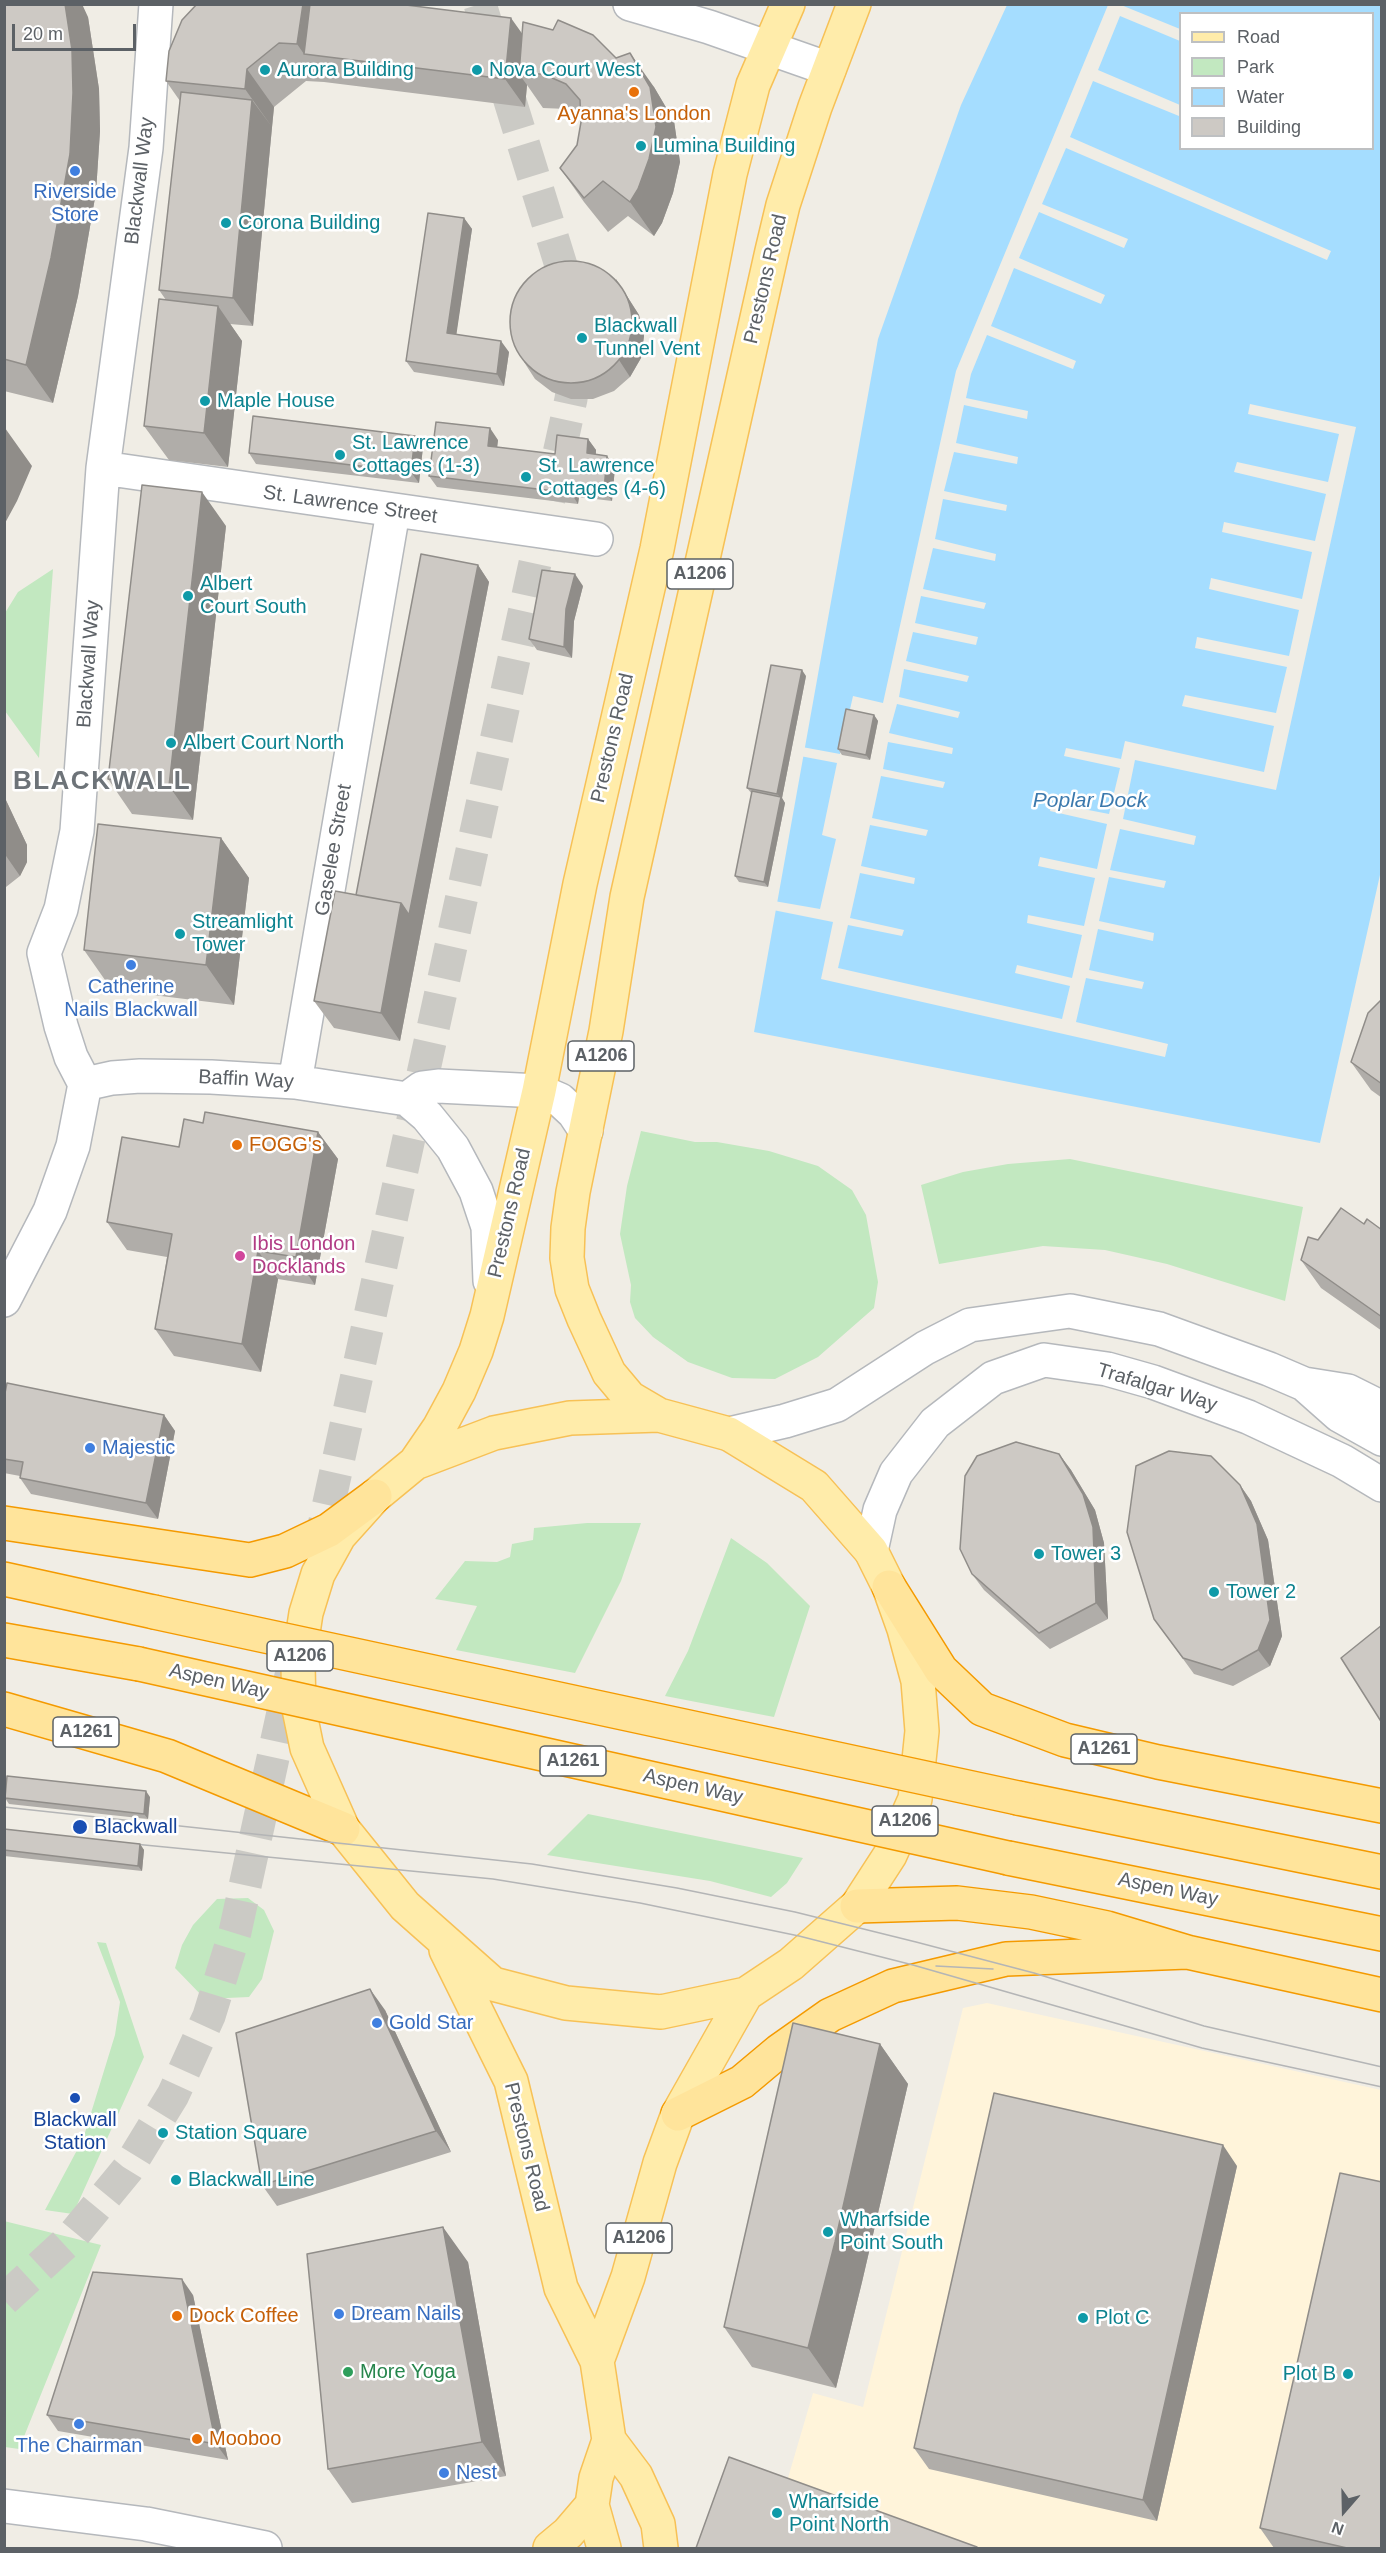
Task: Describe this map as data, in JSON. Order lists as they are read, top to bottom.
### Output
{
  "streets": {
    "highway": ["Aspen Way", "A1261"],
    "main road": ["Prestons Road", "A1206"],
    "street": [
      "Blackwall Way",
      "St. Lawrence Street",
      "Gaselee Street",
      "Baffin Way",
      "Trafalgar Way"
    ]
  },
  "crossings": [
    ["Blackwall Way", "St. Lawrence Street"],
    ["Blackwall Way", "Baffin Way"],
    ["Prestons Road", "A1206"],
    ["St. Lawrence Street", "Gaselee Street"],
    ["A1206", "Trafalgar Way"],
    ["A1206", "A1261"],
    ["Gaselee Street", "Baffin Way"]
  ],
  "districts": ["BLACKWALL"],
  "water": ["Poplar Dock"],
  "places": [
    "Aurora Building",
    "Nova Court West",
    "Ayanna's London",
    "Lumina Building",
    "Riverside Store",
    "Corona Building",
    "Blackwall Tunnel Vent",
    "Maple House",
    "St. Lawrence Cottages (1-3)",
    "St. Lawrence Cottages (4-6)",
    "Albert Court South",
    "Albert Court North",
    "Streamlight Tower",
    "Catherine Nails Blackwall",
    "FOGG's",
    "Ibis London Docklands",
    "Majestic",
    "Tower 3",
    "Tower 2",
    "Blackwall",
    "Gold Star",
    "Blackwall Station",
    "Station Square",
    "Blackwall Line",
    "Wharfside Point South",
    "Dream Nails",
    "Dock Coffee",
    "Plot C",
    "More Yoga",
    "Plot B",
    "The Chairman",
    "Mooboo",
    "Nest",
    "Wharfside Point North"
  ],
  "legend": [
    "Road",
    "Park",
    "Water",
    "Building"
  ],
  "scale_bar": "20 m",
  "north": "bottom"
}
